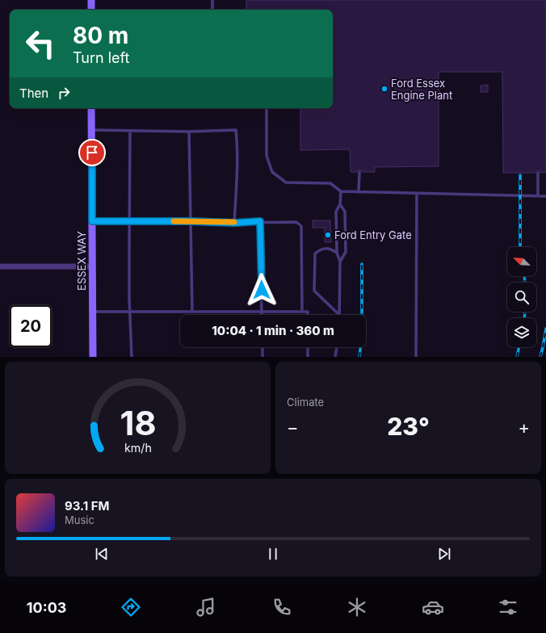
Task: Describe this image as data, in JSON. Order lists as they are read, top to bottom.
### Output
{
  "streets": {
    "street": ["ESSEX WAY"]
  },
  "places": ["Ford Essex Engine Plant", "Ford Entry Gate"],
  "north": "top left",
  "page": {
    "turn": ["80 m", "Turn left"],
    "then": "Then",
    "limit": "20",
    "trip": "10:04 · 1 min · 360 m",
    "tile": "Climate",
    "heat": ["−", "23°", "+"],
    "song": ["93.1 FM", "Music"],
    "tabs": "10:03",
    "gauge": ["18", "km/h"]
  }
}
